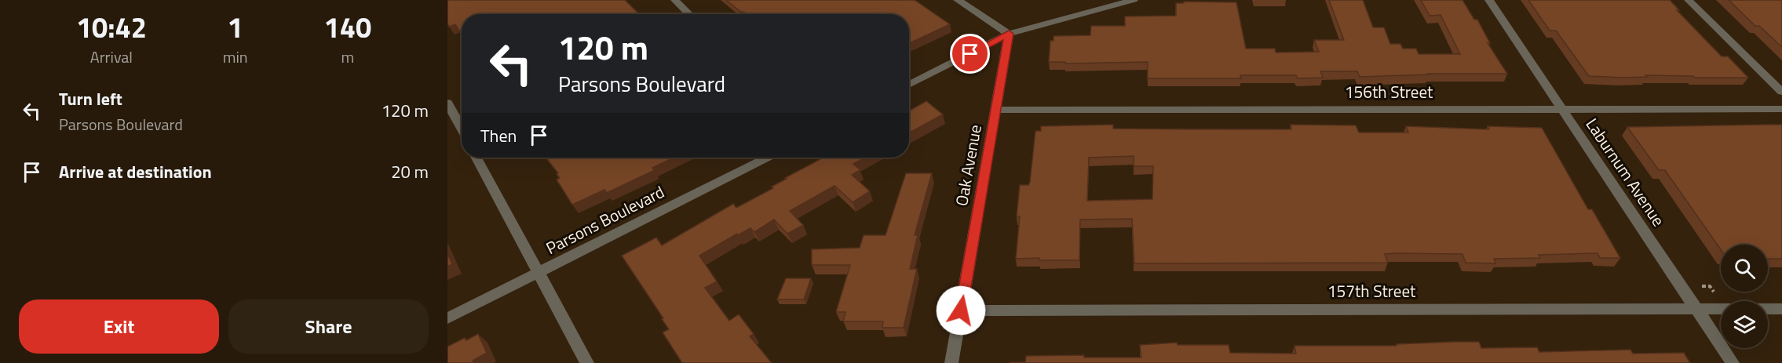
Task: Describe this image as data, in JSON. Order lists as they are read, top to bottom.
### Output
{
  "streets": {
    "street": [
      "156th Street",
      "Oak Avenue",
      "Laburnum Avenue",
      "Parsons Boulevard",
      "157th Street"
    ]
  },
  "crossings": [
    ["156th Street", "Oak Avenue"],
    ["156th Street", "Laburnum Avenue"],
    ["Oak Avenue", "157th Street"],
    ["Laburnum Avenue", "157th Street"]
  ],
  "page": {
    "eta": [
      "10:42",
      "Arrival",
      "1",
      "min",
      "140",
      "m"
    ],
    "turn": ["120 m", "Parsons Boulevard"],
    "list": [
      {
        "name": "Turn left",
        "note": "Parsons Boulevard",
        "value": "120 m"
      },
      {
        "name": "Arrive at destination",
        "value": "20 m"
      }
    ],
    "then": "Then",
    "buttons": ["Exit", "Share"]
  }
}
